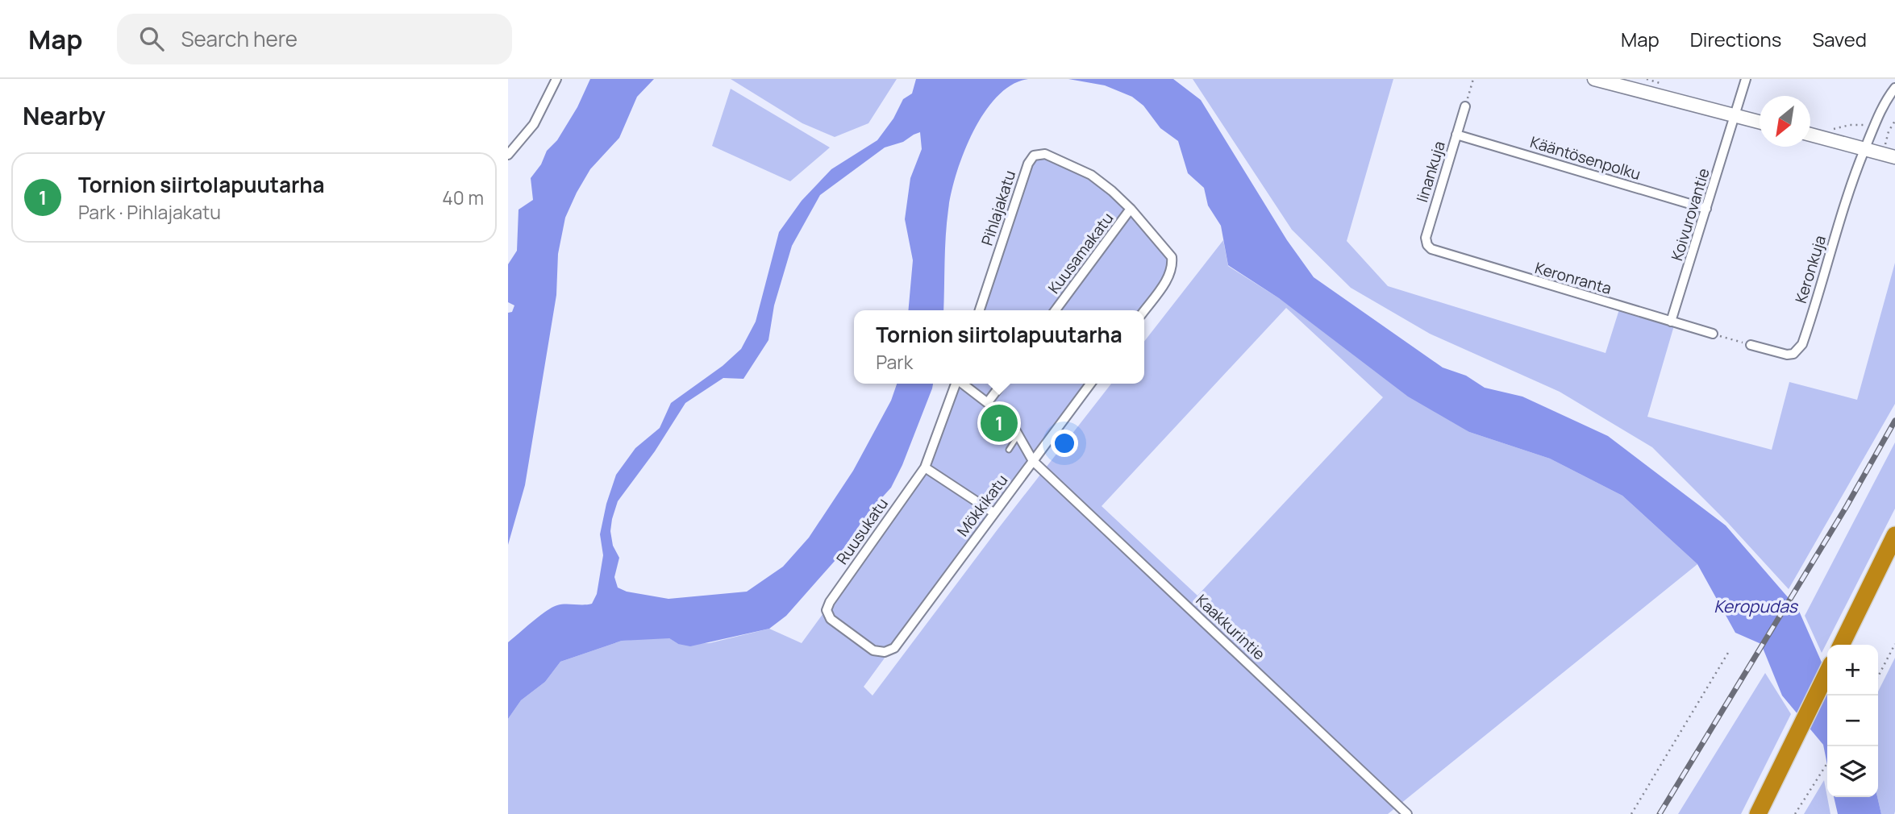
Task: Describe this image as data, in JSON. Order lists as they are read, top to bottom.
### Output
{
  "streets": {
    "street": [
      "Kääntösenpolku",
      "Iinankuja",
      "Pihlajakatu",
      "Koivurovantie",
      "Kuusamakatu",
      "Keronkuja",
      "Keronranta",
      "Mökkikatu",
      "Ruusukatu",
      "Kaakkurintie"
    ]
  },
  "crossings": [
    ["Kääntösenpolku", "Iinankuja"],
    ["Kääntösenpolku", "Koivurovantie"],
    ["Iinankuja", "Keronranta"],
    ["Pihlajakatu", "Kuusamakatu"],
    ["Koivurovantie", "Keronranta"],
    ["Mökkikatu", "Ruusukatu"],
    ["Mökkikatu", "Kaakkurintie"]
  ],
  "water": ["Keropudas"],
  "north": "bottom left",
  "page": {
    "header": "Map",
    "search": "Search here",
    "nav": ["Map", "Directions", "Saved"],
    "heading": "Nearby",
    "list": [
      {
        "mark": "1",
        "name": "Tornion siirtolapuutarha",
        "note": "Park · Pihlajakatu",
        "value": "40 m"
      }
    ],
    "popup": ["Tornion siirtolapuutarha", "Park"],
    "pins": "1",
    "map_buttons": ["+", "−"]
  }
}
